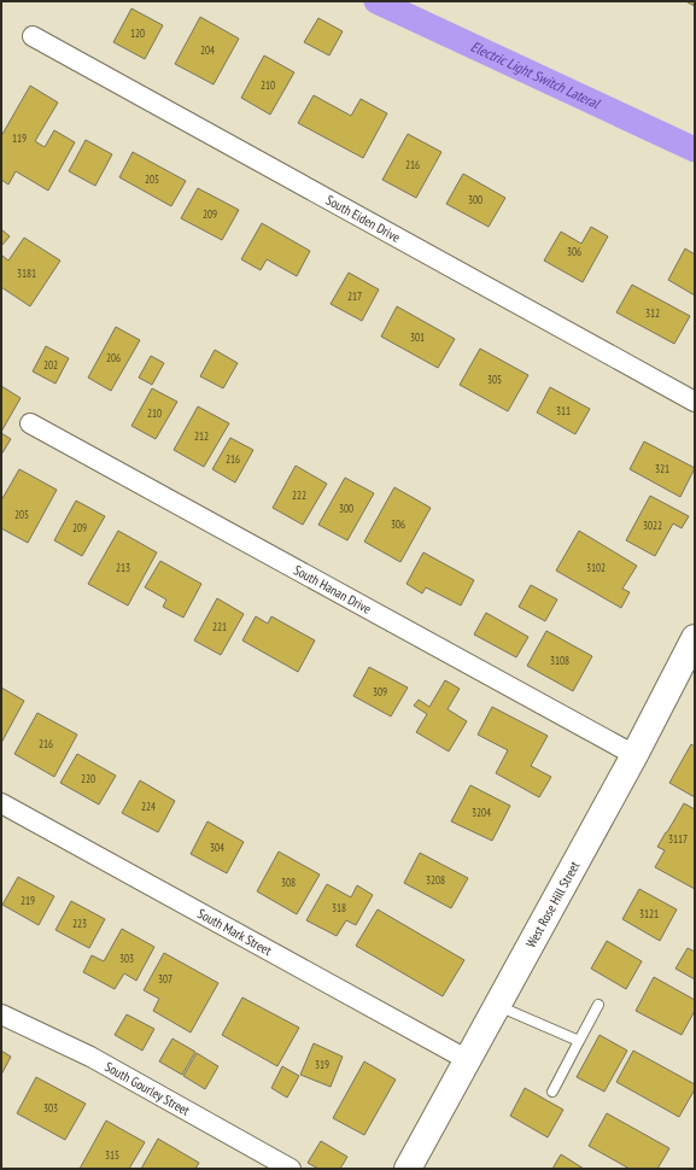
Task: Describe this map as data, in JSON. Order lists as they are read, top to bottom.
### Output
{
  "streets": {
    "street": [
      "South Eiden Drive",
      "South Hanan Drive",
      "West Rose Hill Street",
      "South Mark Street",
      "South Gourley Street"
    ]
  },
  "crossings": [
    ["South Hanan Drive", "West Rose Hill Street"],
    ["West Rose Hill Street", "South Mark Street"]
  ],
  "water": ["Electric Light Switch Lateral"],
  "house_numbers": [
    "120",
    "204",
    "210",
    "119",
    "216",
    "205",
    "300",
    "209",
    "306",
    "3181",
    "217",
    "312",
    "301",
    "206",
    "202",
    "305",
    "311",
    "210",
    "212",
    "216",
    "321",
    "222",
    "300",
    "205",
    "306",
    "3022",
    "209",
    "213",
    "3102",
    "221",
    "3108",
    "309",
    "216",
    "220",
    "224",
    "3204",
    "3117",
    "304",
    "3208",
    "308",
    "219",
    "318",
    "3121",
    "223",
    "303",
    "307",
    "319",
    "303",
    "315"
  ]
}
